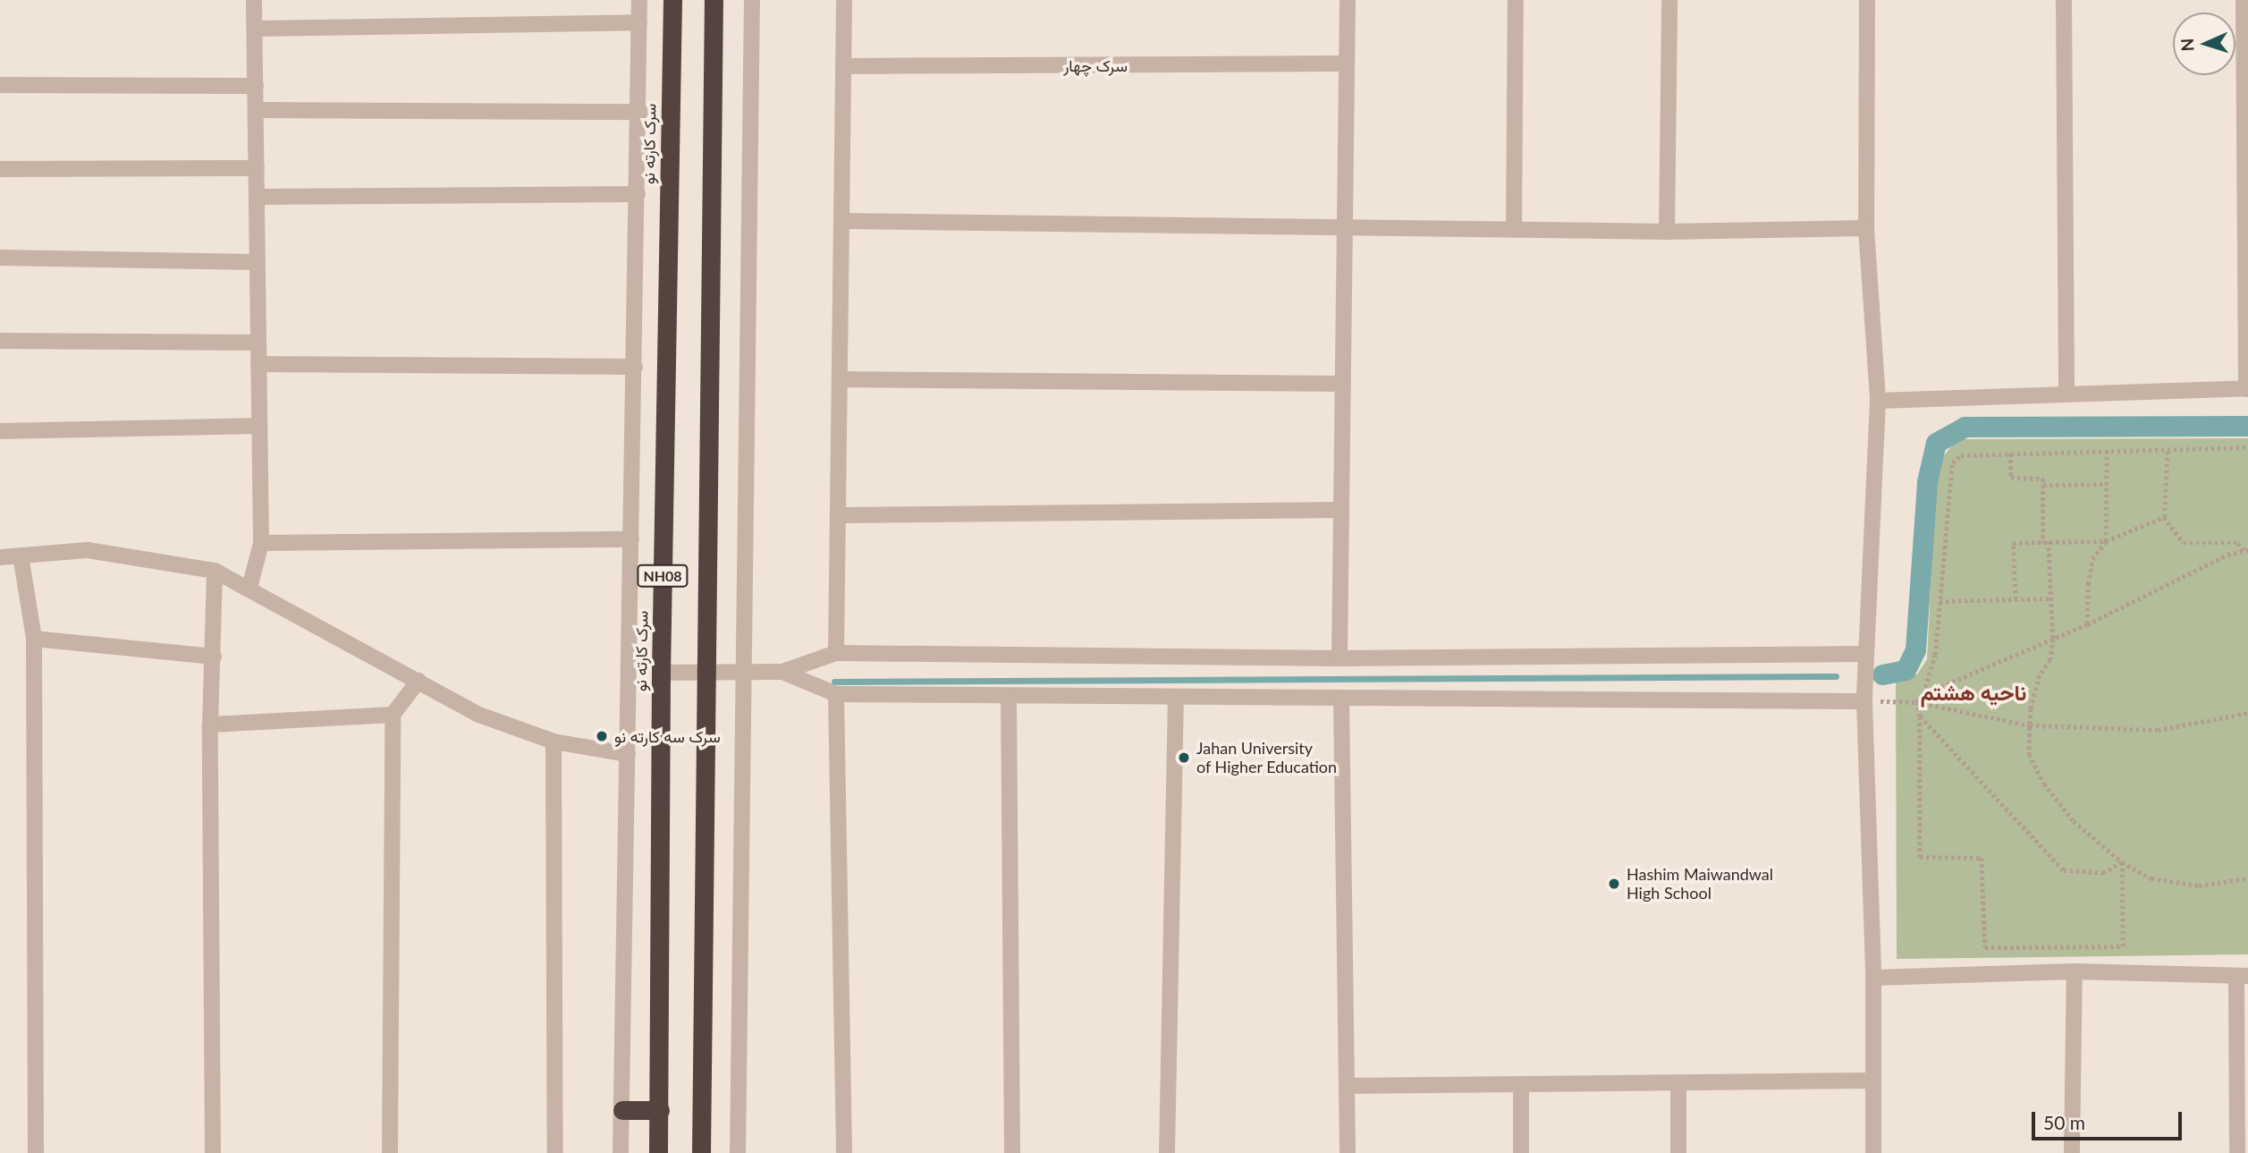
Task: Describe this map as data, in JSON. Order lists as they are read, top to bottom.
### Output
{
  "streets": {
    "highway": ["سرک کارته نو", "NH08"],
    "street": ["سرک چهار"]
  },
  "districts": ["ناحیه هشتم"],
  "places": ["سرک سه کارته نو", "Jahan University of Higher Education", "Hashim Maiwandwal High School"],
  "scale_bar": "50 m",
  "north": "left"
}
